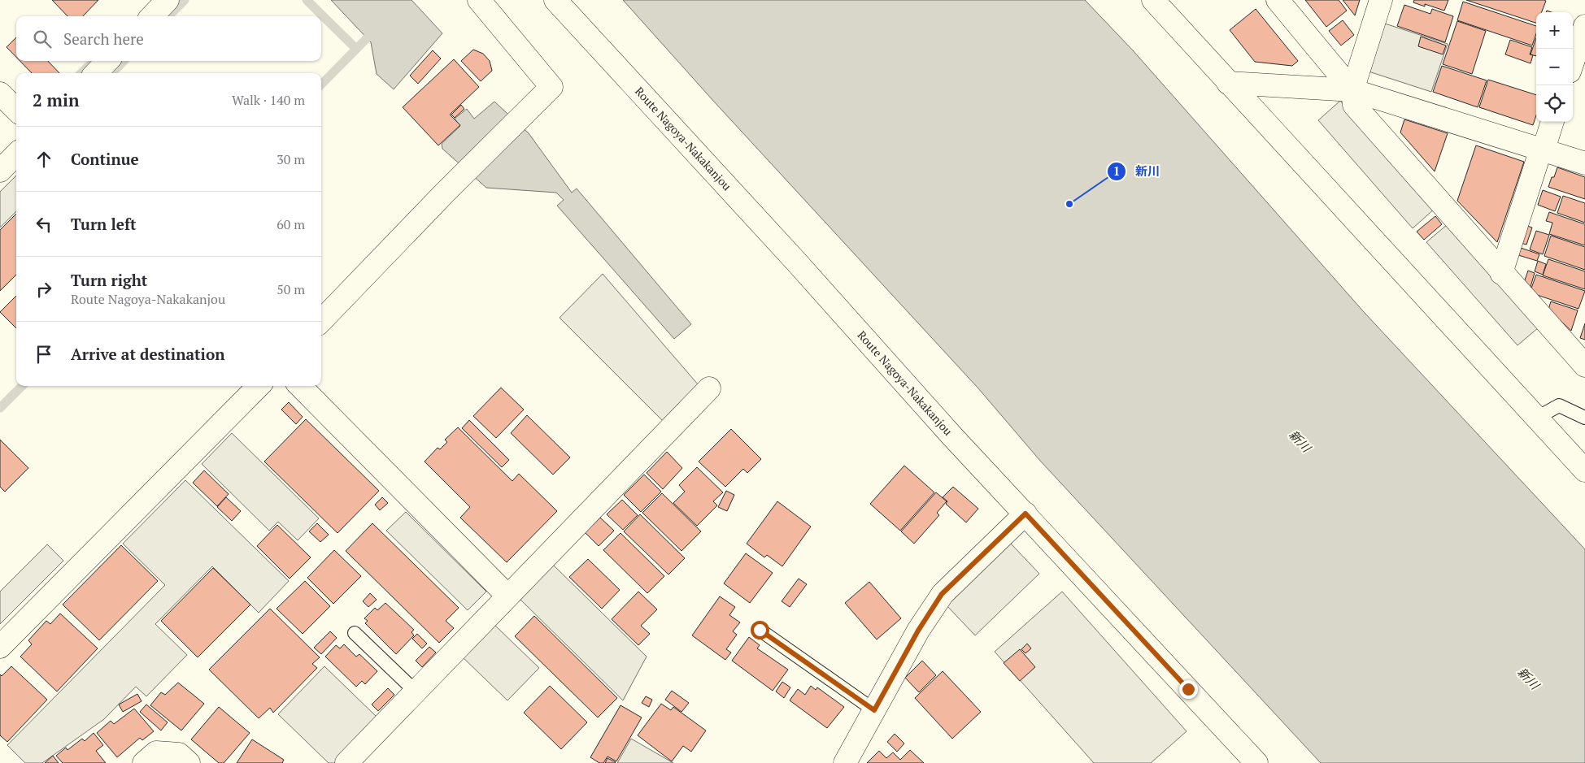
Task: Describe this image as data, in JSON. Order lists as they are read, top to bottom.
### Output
{
  "streets": {
    "street": ["Route Nagoya-Nakakanjou"]
  },
  "water": ["新川"],
  "places": ["新川"],
  "page": {
    "map_buttons": ["+", "−"],
    "search": "Search here",
    "heading": ["2 min", "Walk · 140 m"],
    "list": [
      ["Continue", "30 m"],
      ["Turn left", "60 m"],
      ["Turn right", "Route Nagoya-Nakakanjou", "50 m"],
      "Arrive at destination"
    ]
  }
}
